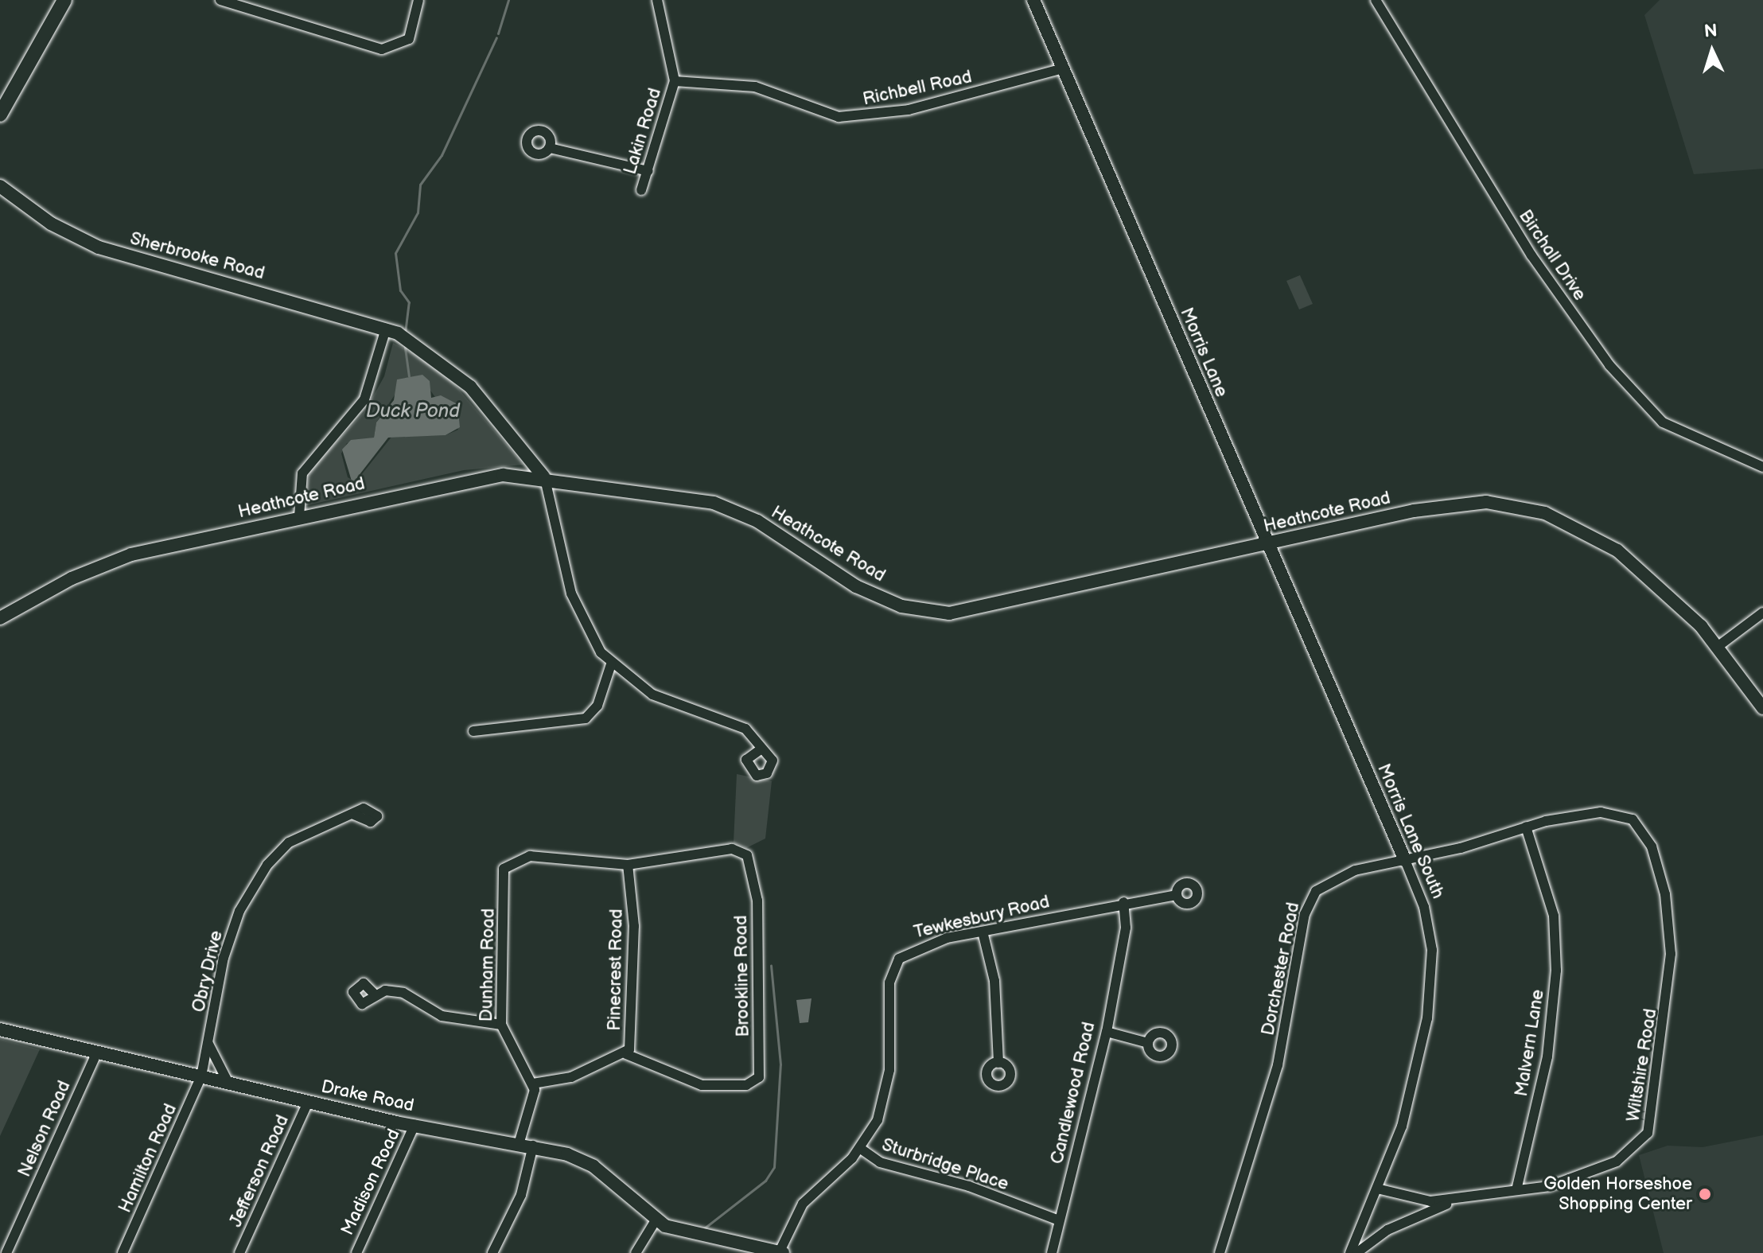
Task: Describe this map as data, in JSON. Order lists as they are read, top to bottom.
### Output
{
  "streets": {
    "street": [
      "Richbell Road",
      "Lakin Road",
      "Birchall Drive",
      "Sherbrooke Road",
      "Morris Lane",
      "Heathcote Road",
      "Morris Lane South",
      "Tewkesbury Road",
      "Dunham Road",
      "Dorchester Road",
      "Pinecrest Road",
      "Obry Drive",
      "Brookline Road",
      "Malvern Lane",
      "Wiltshire Road",
      "Candlewood Road",
      "Drake Road",
      "Nelson Road",
      "Hamilton Road",
      "Sturbridge Place",
      "Jefferson Road",
      "Madison Road"
    ]
  },
  "crossings": [
    ["Richbell Road", "Lakin Road"],
    ["Richbell Road", "Morris Lane"],
    ["Sherbrooke Road", "Heathcote Road"],
    ["Morris Lane", "Heathcote Road"],
    ["Morris Lane", "Morris Lane South"],
    ["Morris Lane South", "Dorchester Road"],
    ["Morris Lane South", "Wiltshire Road"],
    ["Tewkesbury Road", "Candlewood Road"],
    ["Tewkesbury Road", "Drake Road"],
    ["Tewkesbury Road", "Sturbridge Place"],
    ["Dunham Road", "Pinecrest Road"],
    ["Dunham Road", "Brookline Road"],
    ["Dorchester Road", "Malvern Lane"],
    ["Dorchester Road", "Wiltshire Road"],
    ["Pinecrest Road", "Brookline Road"],
    ["Obry Drive", "Drake Road"],
    ["Obry Drive", "Hamilton Road"],
    ["Malvern Lane", "Wiltshire Road"],
    ["Candlewood Road", "Sturbridge Place"],
    ["Drake Road", "Nelson Road"],
    ["Drake Road", "Hamilton Road"],
    ["Drake Road", "Jefferson Road"],
    ["Drake Road", "Madison Road"]
  ],
  "water": ["Duck Pond"],
  "places": ["Golden Horseshoe Shopping Center"],
  "north": "top"
}
